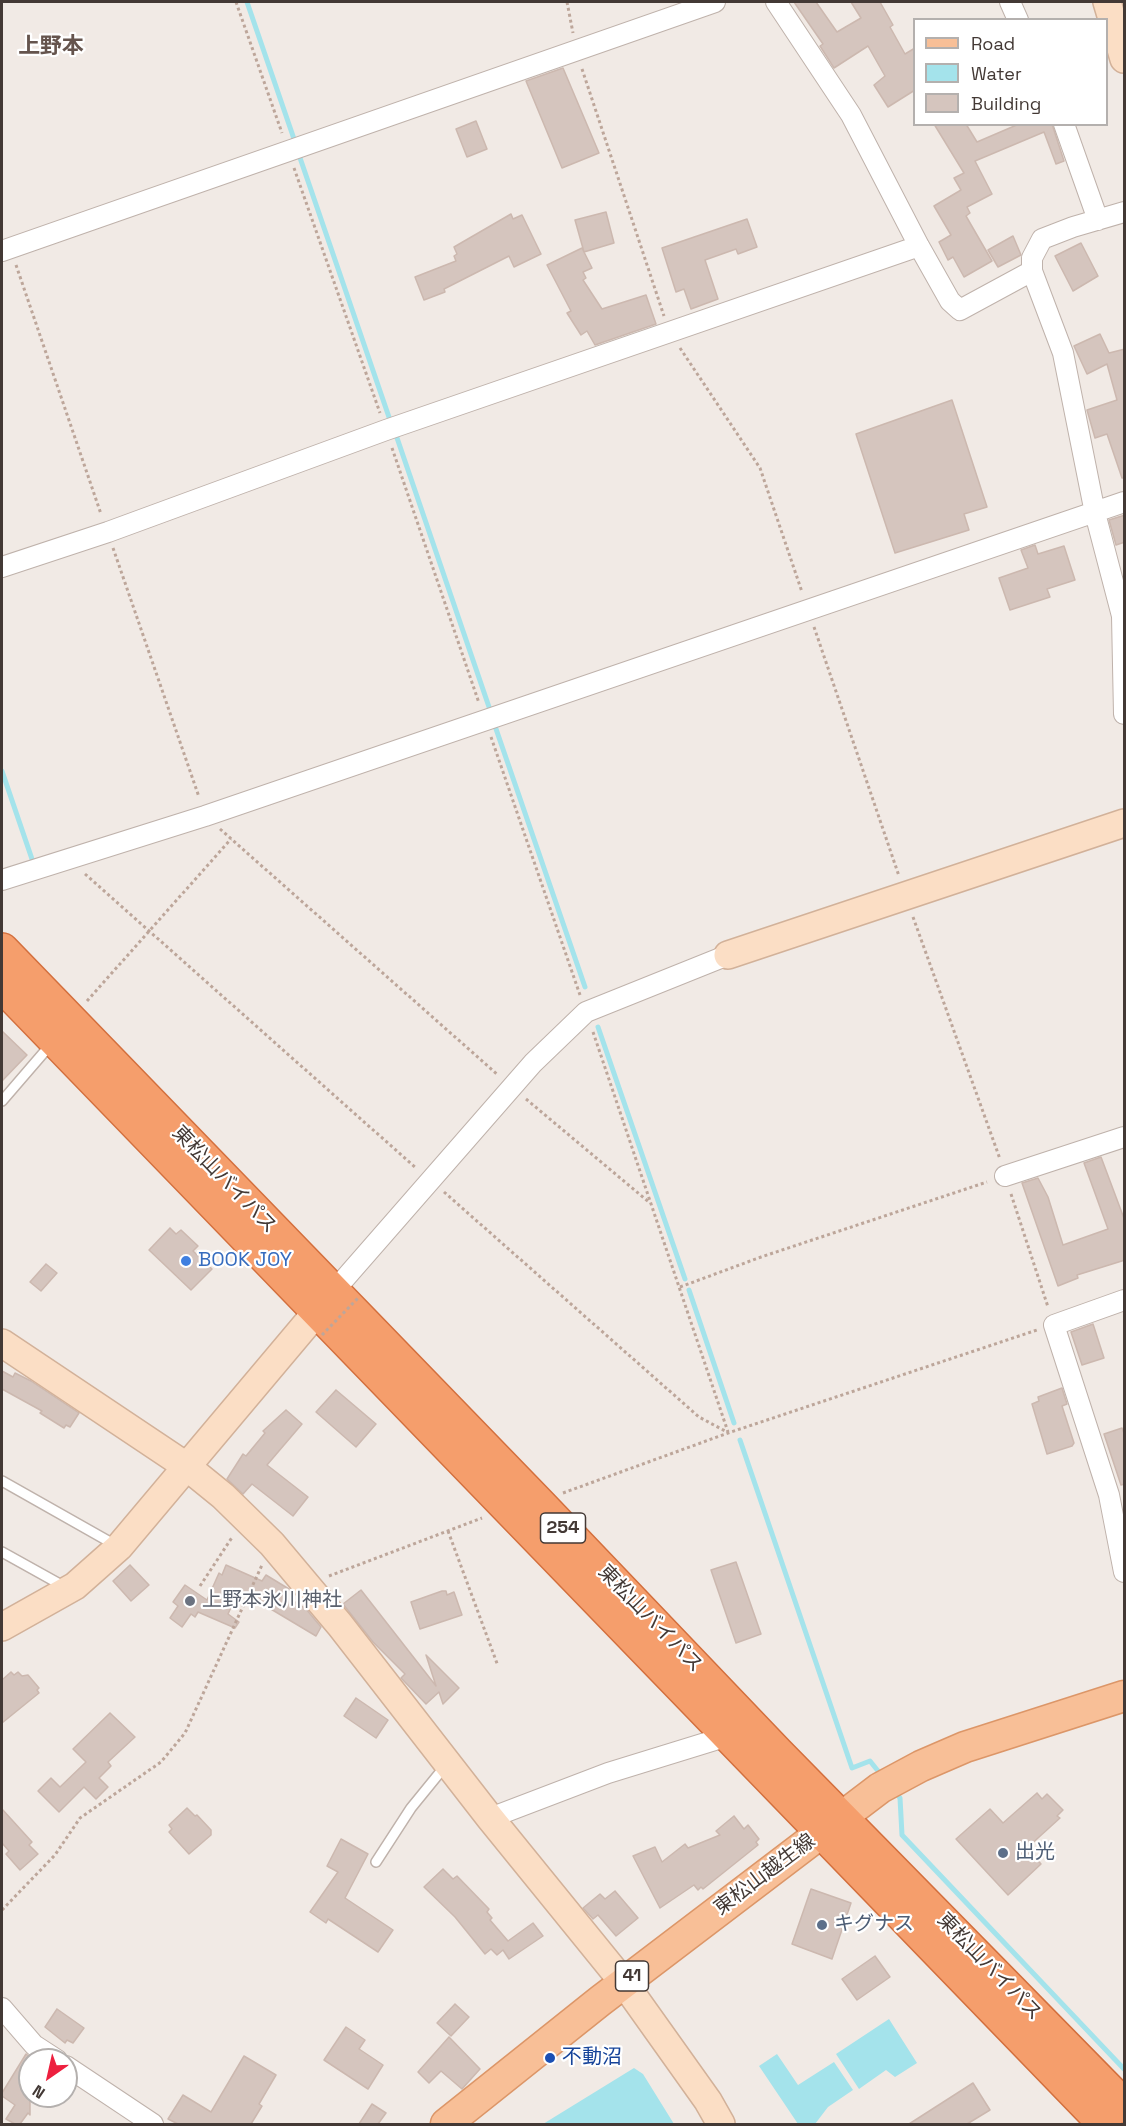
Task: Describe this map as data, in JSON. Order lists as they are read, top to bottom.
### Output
{
  "streets": {
    "highway": ["東松山バイパス", "254"],
    "main road": ["東松山越生線", "41"]
  },
  "crossings": [
    ["東松山バイパス", "東松山越生線"]
  ],
  "districts": ["上野本"],
  "places": [
    "BOOK JOY",
    "上野本氷川神社",
    "出光",
    "キグナス",
    "不動沼"
  ],
  "legend": ["Road", "Water", "Building"],
  "north": "bottom left"
}
